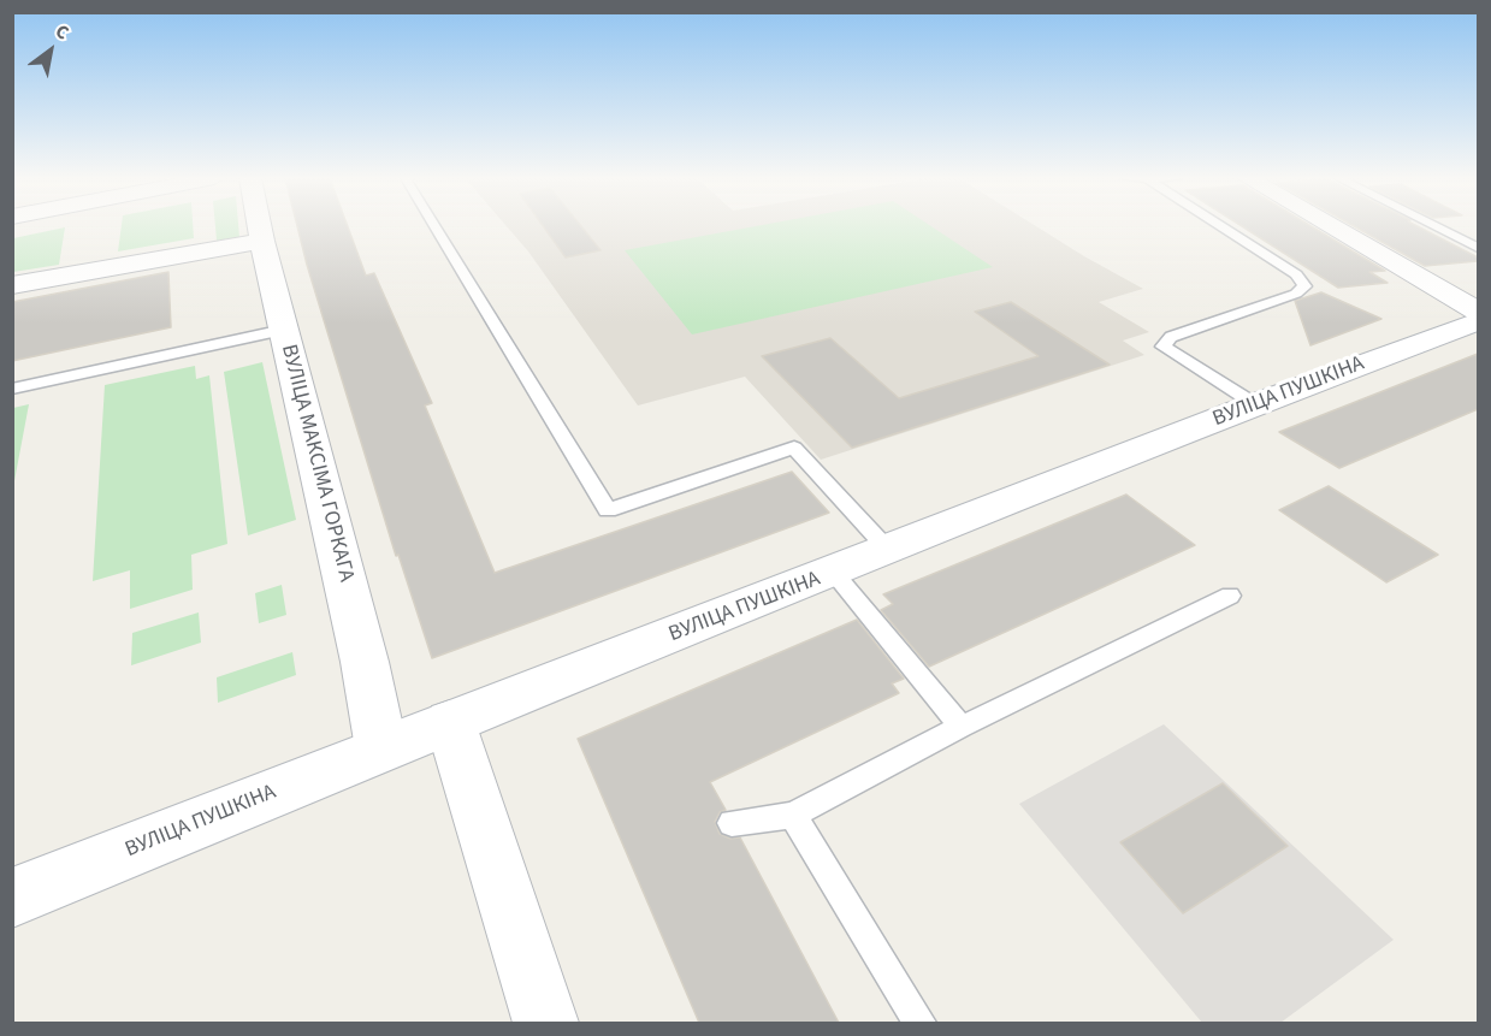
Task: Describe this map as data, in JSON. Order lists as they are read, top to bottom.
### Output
{
  "streets": {
    "street": ["ВУЛІЦА ПУШКІНА", "ВУЛІЦА МАКСІМА ГОРКАГА"]
  },
  "crossings": [
    ["ВУЛІЦА ПУШКІНА", "ВУЛІЦА МАКСІМА ГОРКАГА"]
  ],
  "north": "top right"
}
